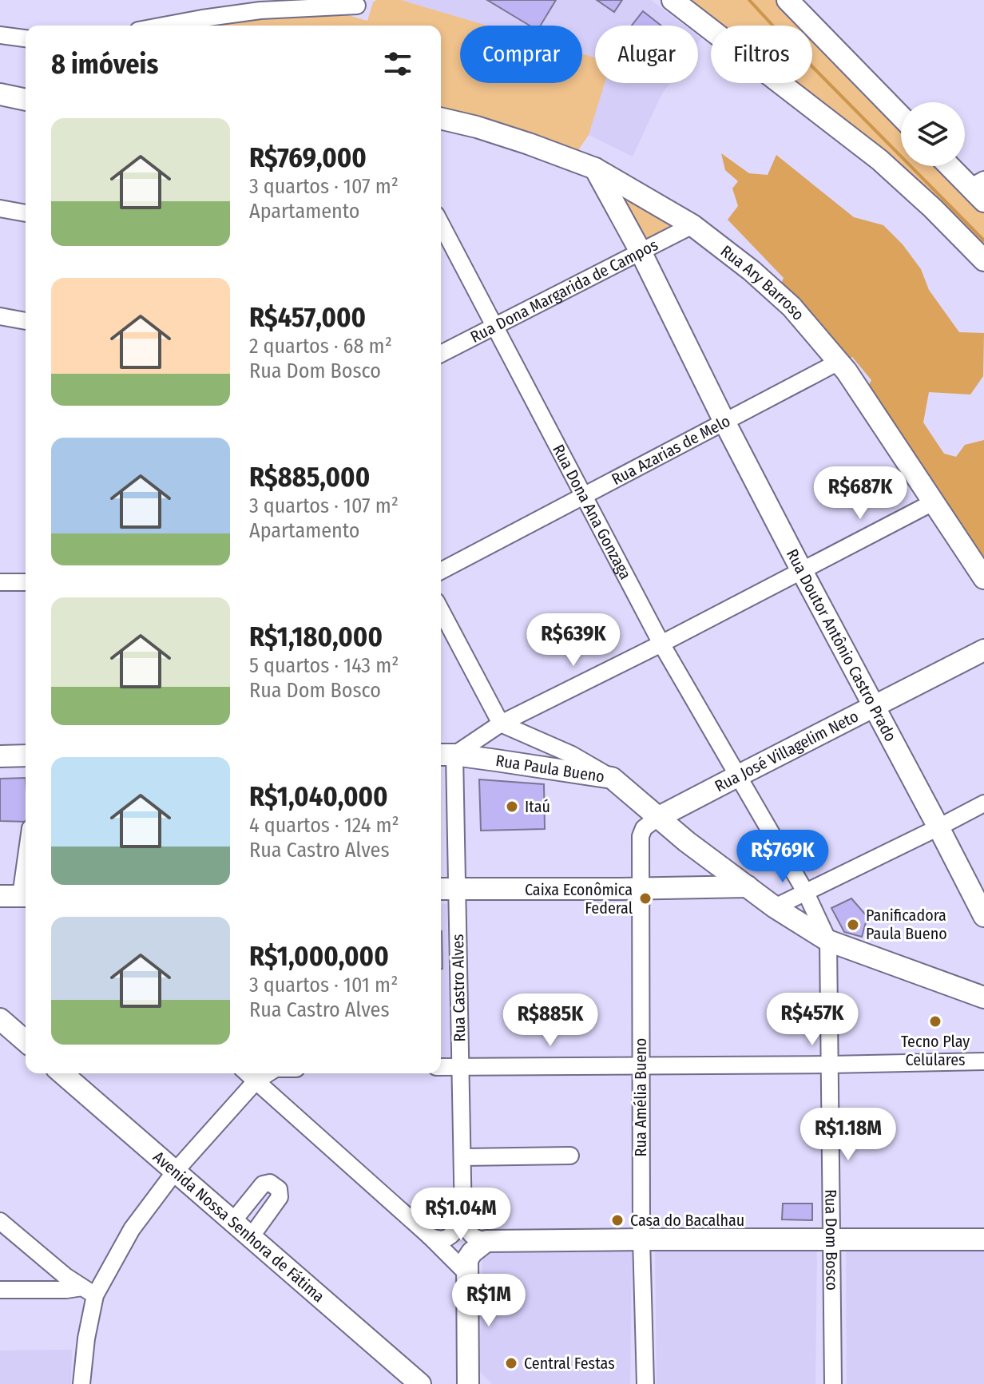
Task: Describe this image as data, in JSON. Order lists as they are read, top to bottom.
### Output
{
  "streets": {
    "main road": [
      "Rua Ary Barroso",
      "Rua Doutor Antônio Castro Prado",
      "Rua José Villagelim Neto",
      "Rua Paula Bueno",
      "Avenida Nossa Senhora de Fátima"
    ],
    "street": [
      "Rua Dona Margarida de Campos",
      "Rua Azarias de Melo",
      "Rua Dona Ana Gonzaga",
      "Rua Castro Alves",
      "Rua Amélia Bueno",
      "Rua Dom Bosco"
    ]
  },
  "crossings": [
    ["Rua Ary Barroso", "Rua Dona Margarida de Campos"],
    ["Rua Ary Barroso", "Rua Azarias de Melo"],
    ["Rua Ary Barroso", "Rua Doutor Antônio Castro Prado"],
    ["Rua Dona Margarida de Campos", "Rua Dona Ana Gonzaga"],
    ["Rua Dona Margarida de Campos", "Rua Doutor Antônio Castro Prado"],
    ["Rua Azarias de Melo", "Rua Dona Ana Gonzaga"],
    ["Rua Azarias de Melo", "Rua Doutor Antônio Castro Prado"],
    ["Rua Dona Ana Gonzaga", "Rua José Villagelim Neto"],
    ["Rua Dona Ana Gonzaga", "Rua Paula Bueno"],
    ["Rua Dona Ana Gonzaga", "Rua Dom Bosco"],
    ["Rua Doutor Antônio Castro Prado", "Rua José Villagelim Neto"],
    ["Rua José Villagelim Neto", "Rua Paula Bueno"],
    ["Rua José Villagelim Neto", "Rua Amélia Bueno"],
    ["Rua Paula Bueno", "Rua Castro Alves"],
    ["Rua Paula Bueno", "Rua Amélia Bueno"],
    ["Rua Paula Bueno", "Rua Dom Bosco"]
  ],
  "places": [
    "Itaú",
    "Caixa Econômica Federal",
    "Panificadora Paula Bueno",
    "Tecno Play Celulares",
    "Casa do Bacalhau",
    "Central Festas"
  ],
  "page": {
    "chip": ["Comprar", "Alugar", "Filtros"],
    "heading": "8 imóveis",
    "list": [
      {
        "name": "R$769,000",
        "note": "3 quartos · 107 m² · Apartamento"
      },
      {
        "name": "R$457,000",
        "note": "2 quartos · 68 m² · Rua Dom Bosco"
      },
      {
        "name": "R$885,000",
        "note": "3 quartos · 107 m² · Apartamento"
      },
      {
        "name": "R$1,180,000",
        "note": "5 quartos · 143 m² · Rua Dom Bosco"
      },
      {
        "name": "R$1,040,000",
        "note": "4 quartos · 124 m² · Rua Castro Alves"
      },
      {
        "name": "R$1,000,000",
        "note": "3 quartos · 101 m² · Rua Castro Alves"
      }
    ],
    "price": [
      "R$687K",
      "R$639K",
      "R$769K",
      "R$457K",
      "R$885K",
      "R$1.18M",
      "R$1.04M",
      "R$1M"
    ]
  }
}
